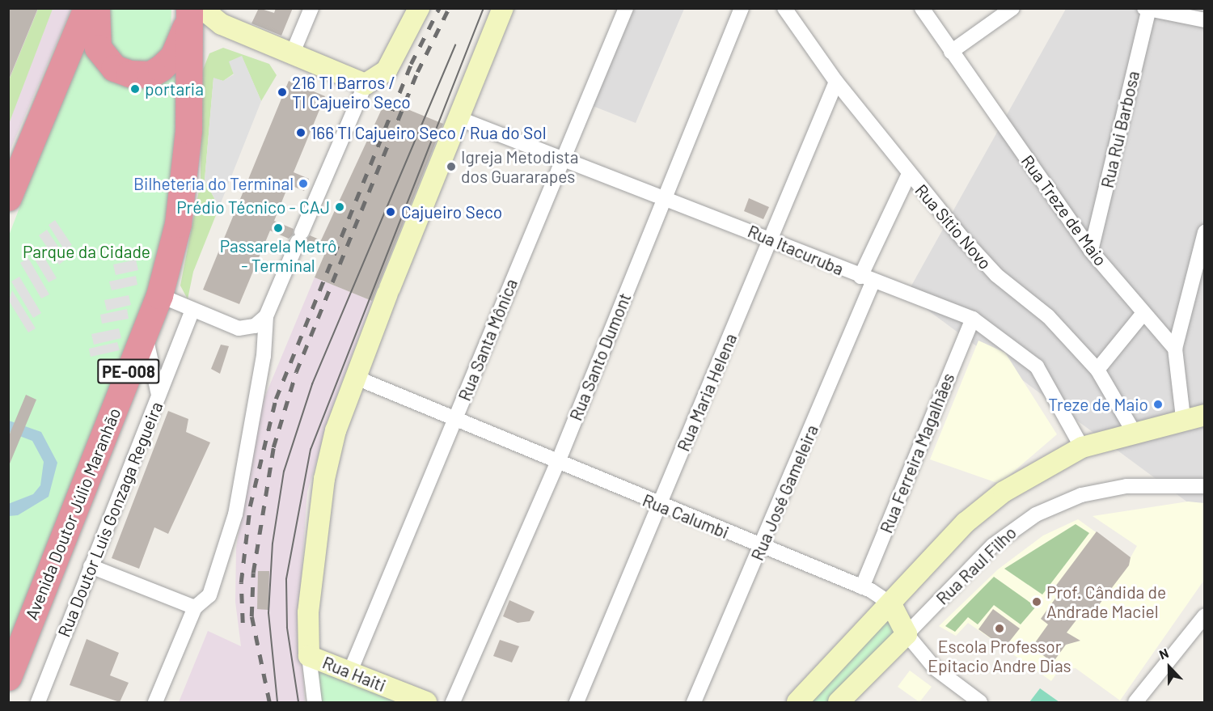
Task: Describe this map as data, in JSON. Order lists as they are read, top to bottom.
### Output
{
  "streets": {
    "highway": ["PE-008", "Avenida Doutor Júlio Maranhão"],
    "street": [
      "Rua Rui Barbosa",
      "Rua Treze de Maio",
      "Rua Sítio Novo",
      "Rua Itacuruba",
      "Rua Santa Mônica",
      "Rua Santo Dumont",
      "Rua Maria Helena",
      "Rua Ferreira Magalhães",
      "Rua José Gameleira",
      "Rua Calumbi",
      "Rua Doutor Luis Gonzaga Regueira",
      "Rua Raul Filho",
      "Rua Haiti"
    ]
  },
  "crossings": [
    ["Rua Rui Barbosa", "Rua Treze de Maio"],
    ["Rua Sítio Novo", "Rua Maria Helena"],
    ["Rua Sítio Novo", "Rua José Gameleira"],
    ["Rua Itacuruba", "Rua Santa Mônica"],
    ["Rua Itacuruba", "Rua Santo Dumont"],
    ["Rua Itacuruba", "Rua Maria Helena"],
    ["Rua Itacuruba", "Rua Ferreira Magalhães"],
    ["Rua Itacuruba", "Rua José Gameleira"],
    ["Rua Santa Mônica", "Rua Calumbi"],
    ["Rua Santa Mônica", "Rua Haiti"],
    ["Rua Santo Dumont", "Rua Calumbi"],
    ["Rua Maria Helena", "Rua Calumbi"],
    ["Rua Ferreira Magalhães", "Rua Calumbi"],
    ["Rua José Gameleira", "Rua Calumbi"]
  ],
  "parks": ["Parque da Cidade"],
  "places": [
    "portaria",
    "216 TI Barros / TI Cajueiro Seco",
    "166 TI Cajueiro Seco / Rua do Sol",
    "Igreja Metodista dos Guararapes",
    "Bilheteria do Terminal",
    "Prédio Técnico - CAJ",
    "Cajueiro Seco",
    "Passarela Metrô - Terminal",
    "Treze de Maio",
    "Prof. Cândida de Andrade Maciel",
    "Escola Professor Epitacio Andre Dias"
  ],
  "north": "top"
}
